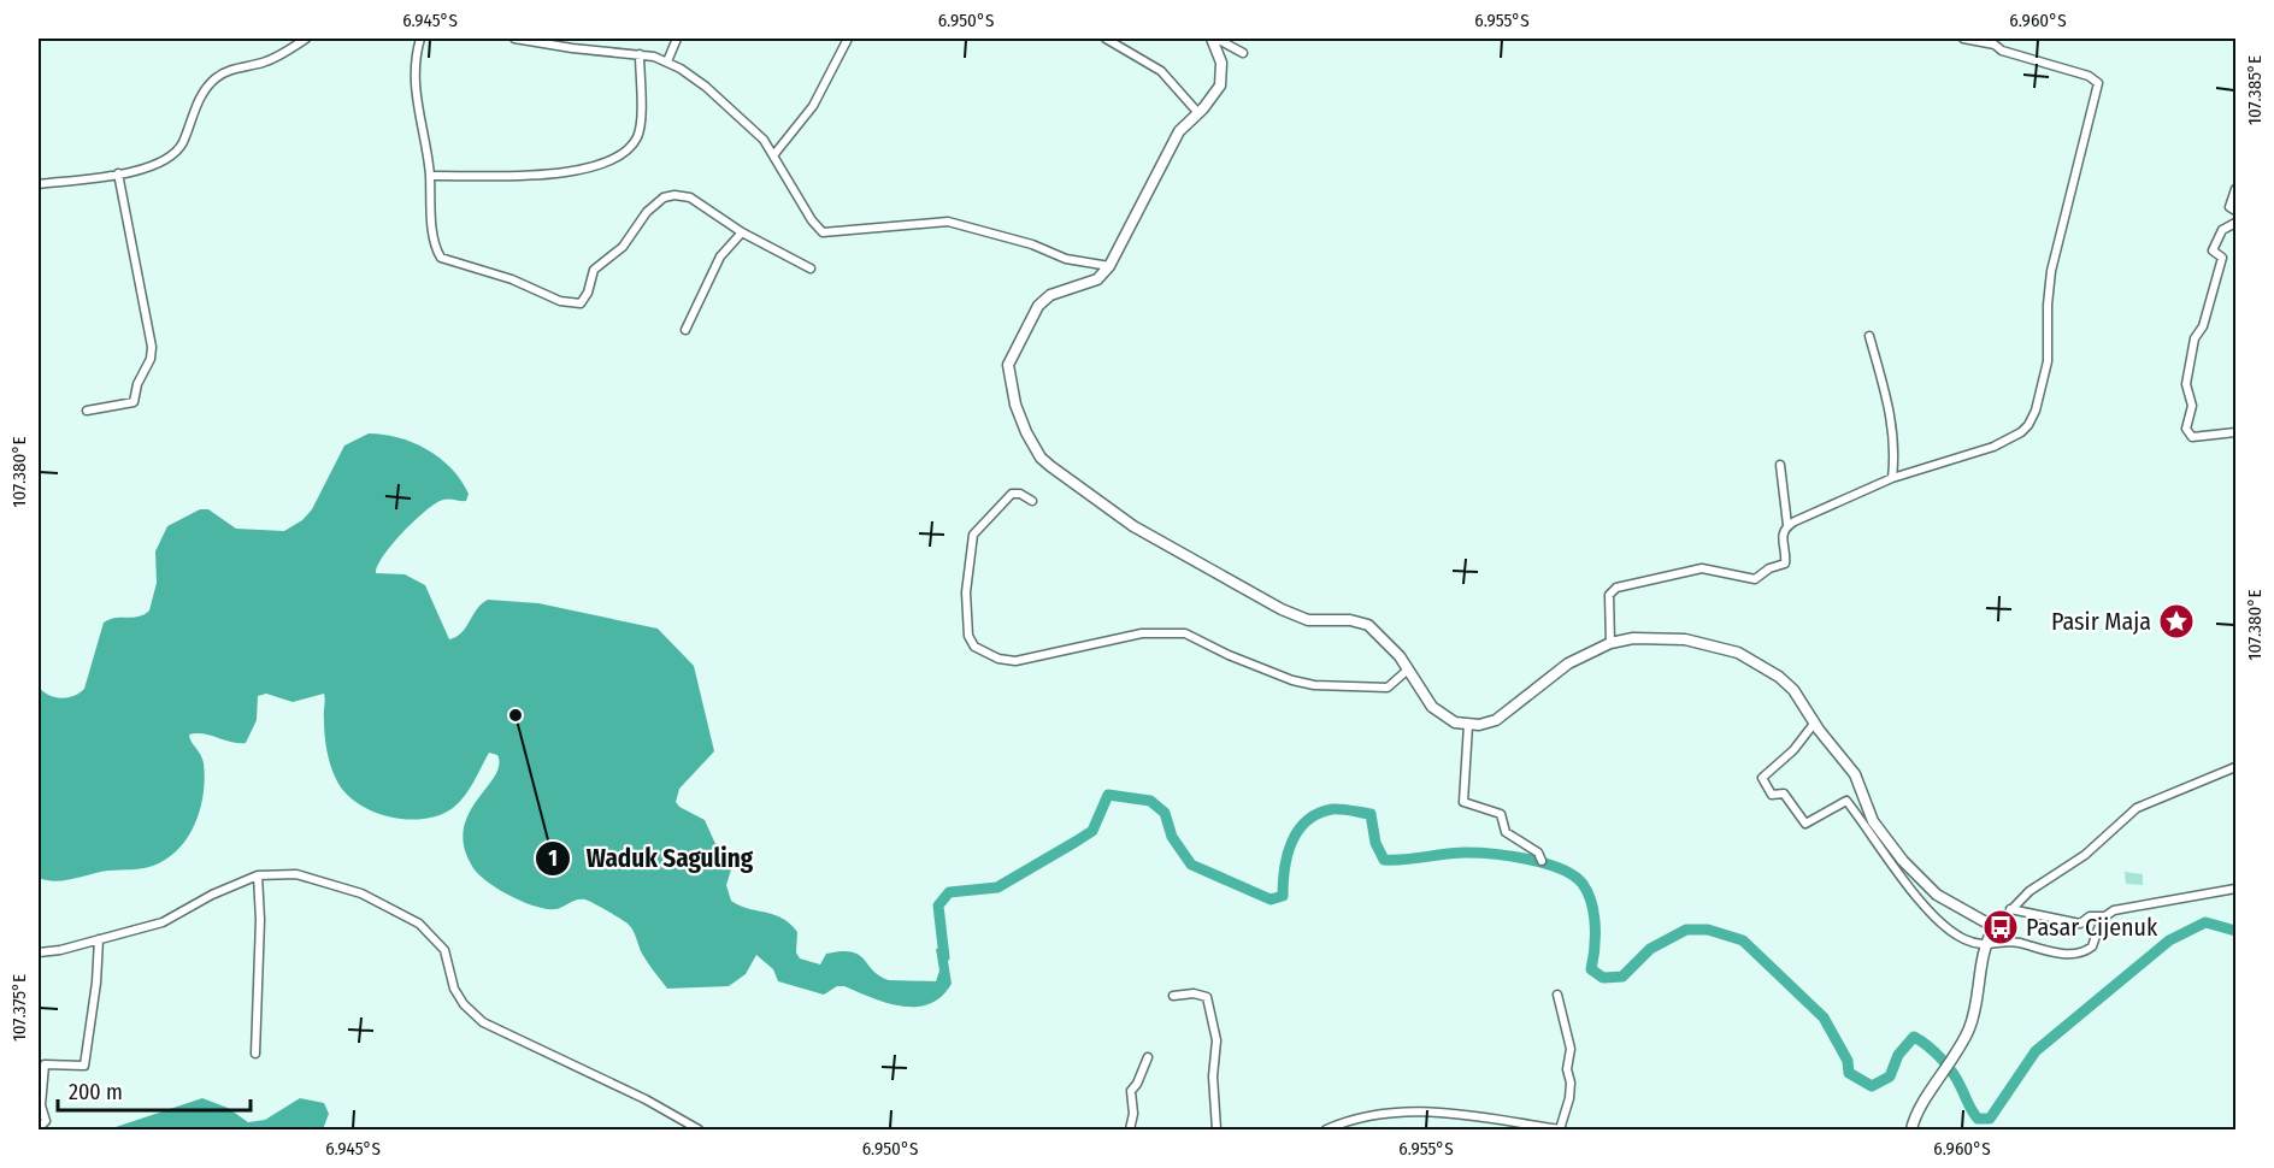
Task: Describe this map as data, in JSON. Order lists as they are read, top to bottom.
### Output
{
  "places": {
    "place": ["Pasir Maja"],
    "other": ["Waduk Saguling"],
    "bus stop": ["Pasar Cijenuk"]
  },
  "scale_bar": "200 m",
  "coordinates": [
    "6.945°S",
    "6.950°S",
    "6.955°S",
    "6.960°S",
    "107.385°E",
    "107.380°E",
    "107.375°E"
  ]
}
